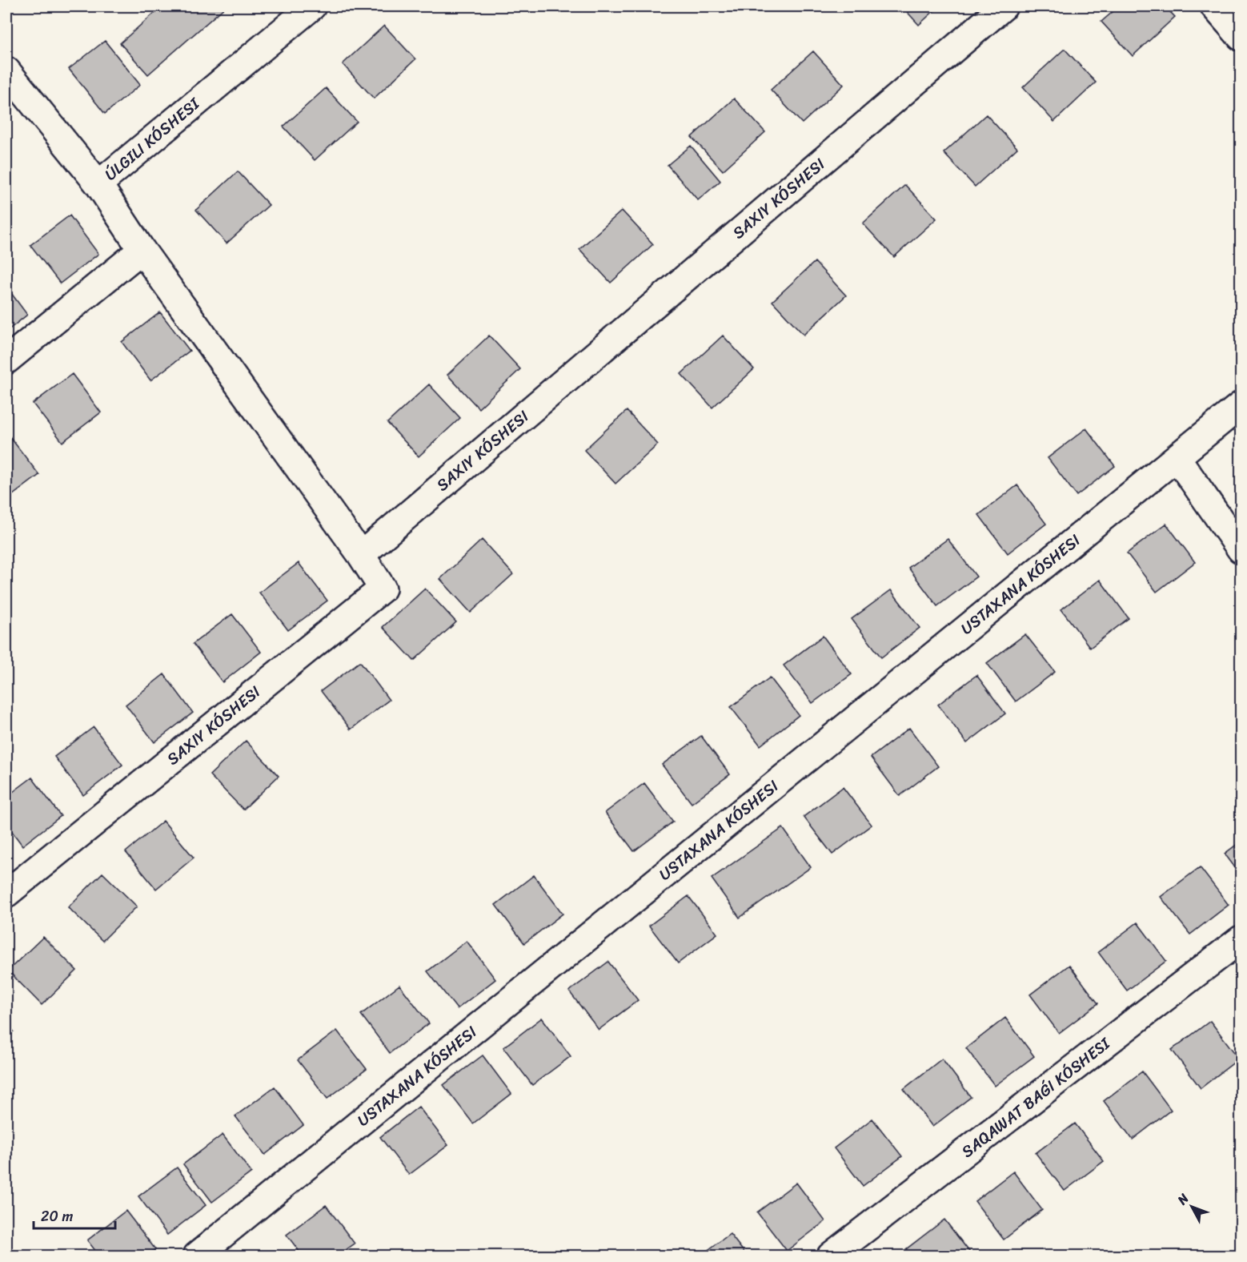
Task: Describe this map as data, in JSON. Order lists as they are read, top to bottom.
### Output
{
  "streets": {
    "street": ["ÚLGILI KÓSHESI", "USTAXANA KÓSHESI"]
  },
  "scale_bar": "20 m",
  "north": "top left"
}
